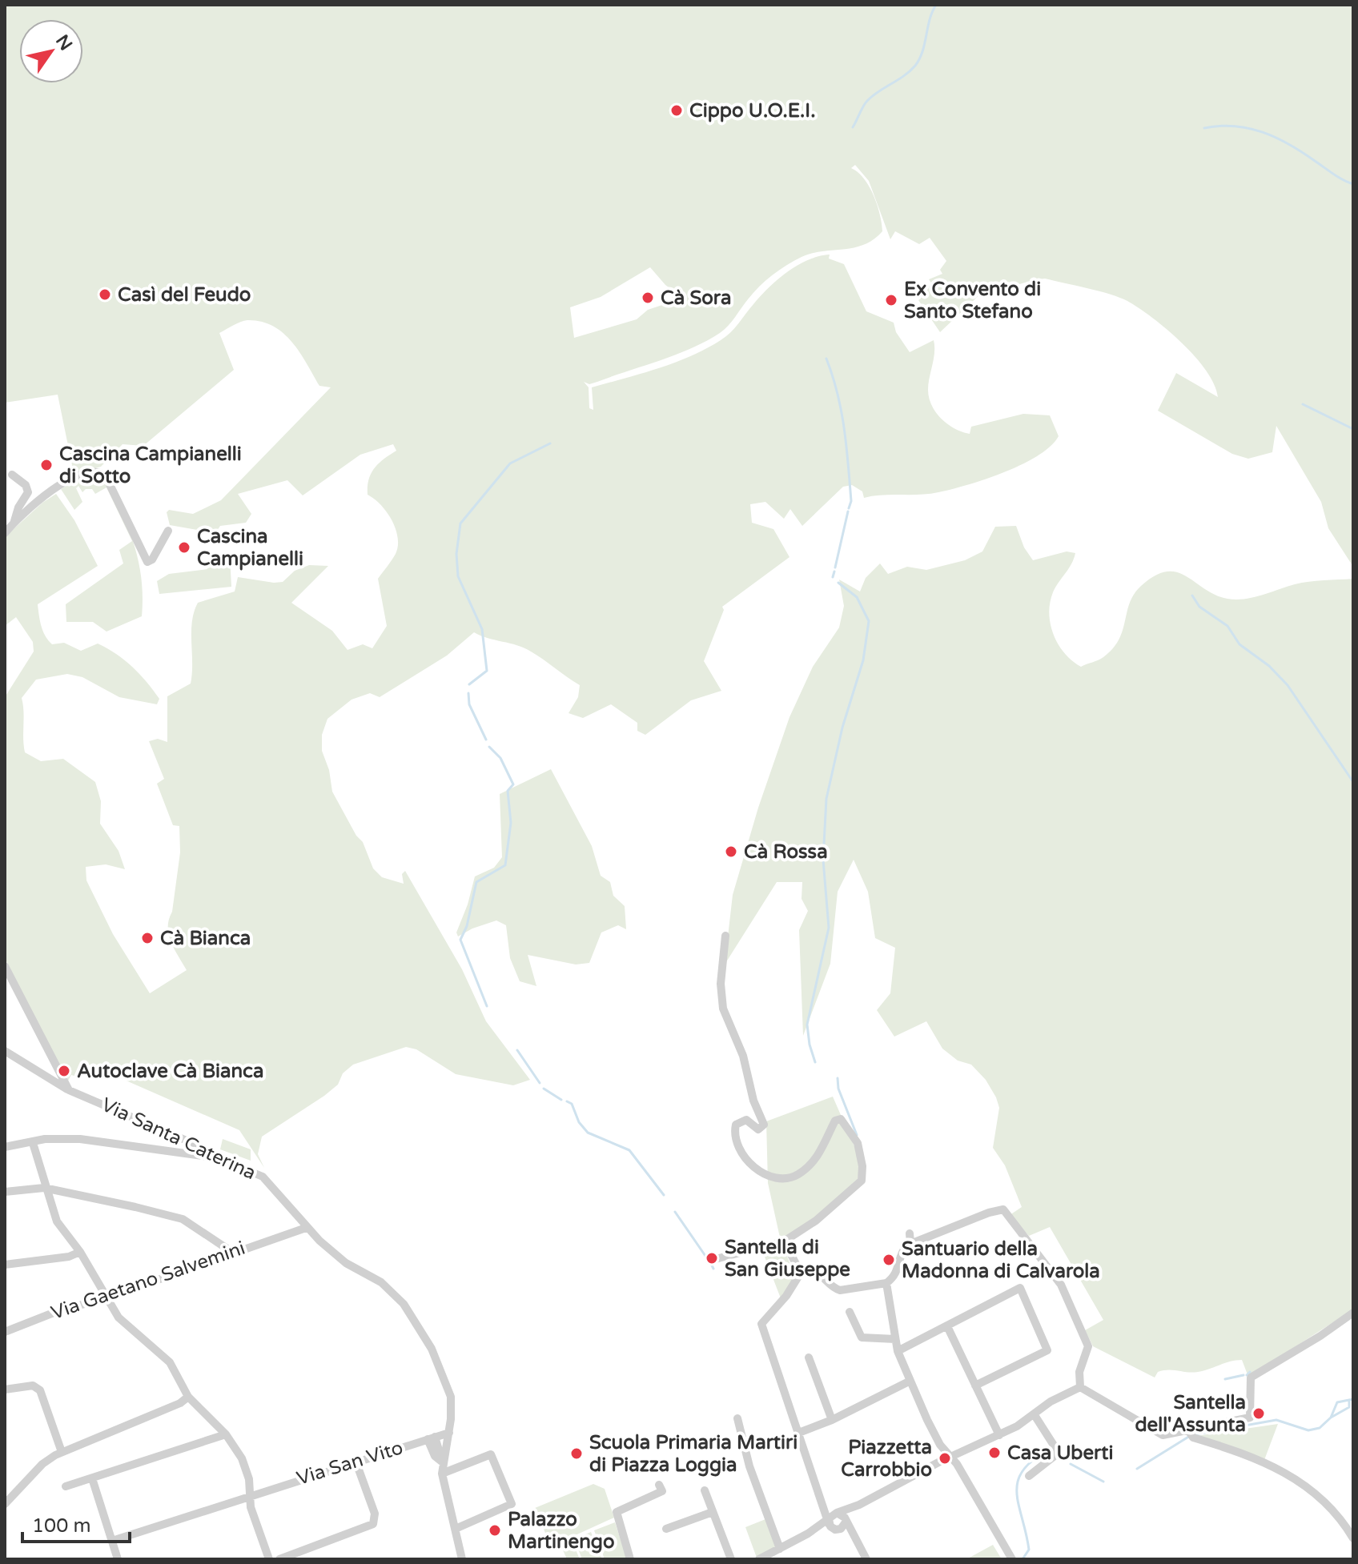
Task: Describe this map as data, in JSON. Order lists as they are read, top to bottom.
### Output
{
  "streets": {
    "street": ["Via Santa Caterina", "Via Gaetano Salvemini", "Via San Vito"]
  },
  "crossings": [
    ["Via Santa Caterina", "Via Gaetano Salvemini"],
    ["Via Santa Caterina", "Via San Vito"]
  ],
  "places": [
    "Cippo U.O.E.I.",
    "Casì del Feudo",
    "Cà Sora",
    "Ex Convento di Santo Stefano",
    "Cascina Campianelli di Sotto",
    "Cascina Campianelli",
    "Cà Rossa",
    "Cà Bianca",
    "Autoclave Cà Bianca",
    "Santella di San Giuseppe",
    "Santuario della Madonna di Calvarola",
    "Santella dell'Assunta",
    "Casa Uberti",
    "Scuola Primaria Martiri di Piazza Loggia",
    "Piazzetta Carrobbio",
    "Palazzo Martinengo"
  ],
  "scale_bar": "100 m",
  "north": "top right"
}
